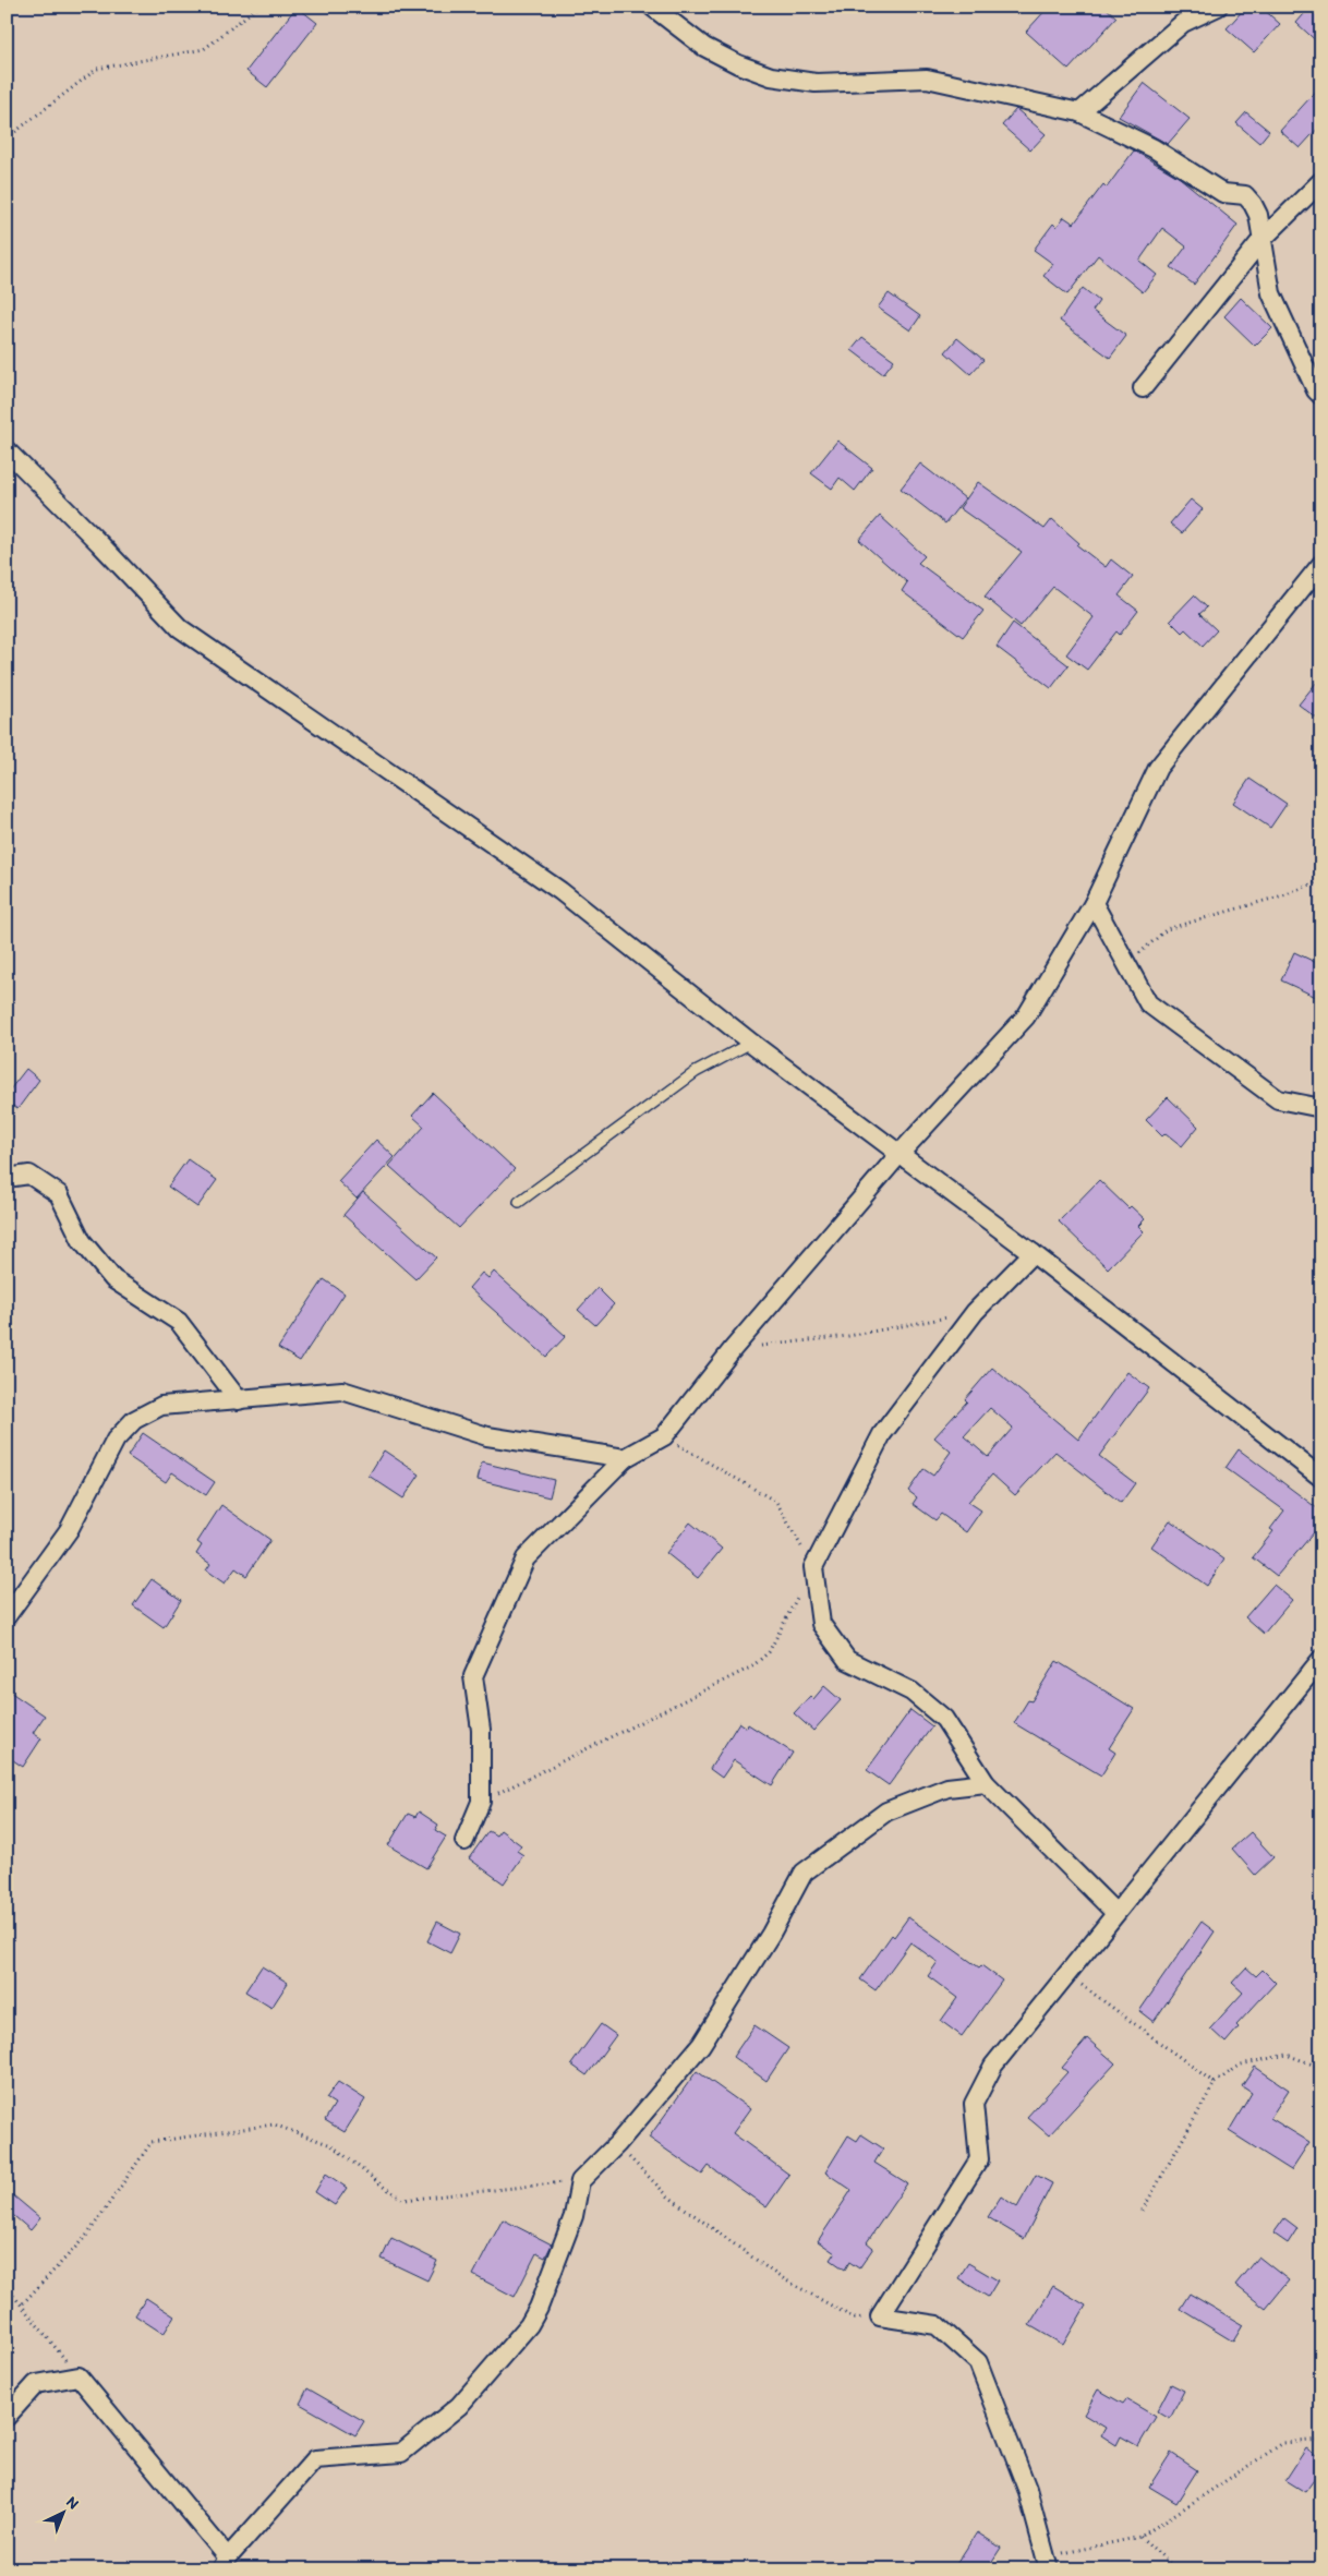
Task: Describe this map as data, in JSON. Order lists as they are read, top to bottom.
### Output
{
  "north": "top right"
}
